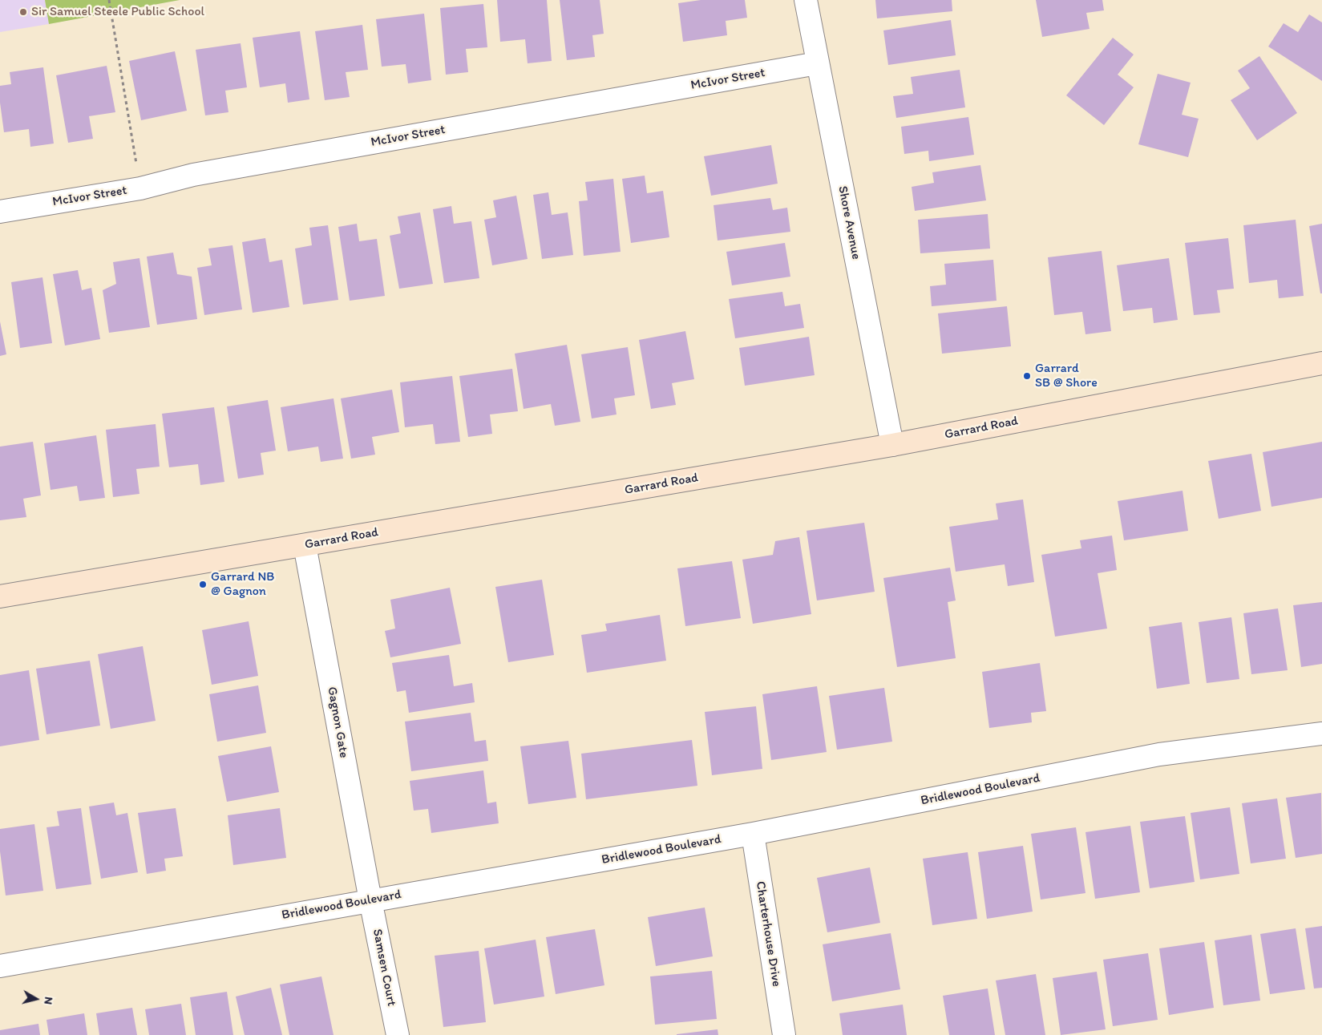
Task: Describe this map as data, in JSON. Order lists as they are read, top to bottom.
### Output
{
  "streets": {
    "street": [
      "McIvor Street",
      "Shore Avenue",
      "Garrard Road",
      "Gagnon Gate",
      "Bridlewood Boulevard",
      "Charterhouse Drive",
      "Samsen Court"
    ]
  },
  "crossings": [
    ["McIvor Street", "Shore Avenue"],
    ["Shore Avenue", "Garrard Road"],
    ["Garrard Road", "Gagnon Gate"],
    ["Gagnon Gate", "Bridlewood Boulevard"],
    ["Gagnon Gate", "Samsen Court"],
    ["Bridlewood Boulevard", "Charterhouse Drive"],
    ["Bridlewood Boulevard", "Samsen Court"]
  ],
  "places": ["Sir Samuel Steele Public School", "Garrard SB @ Shore", "Garrard NB @ Gagnon"],
  "north": "right"
}
